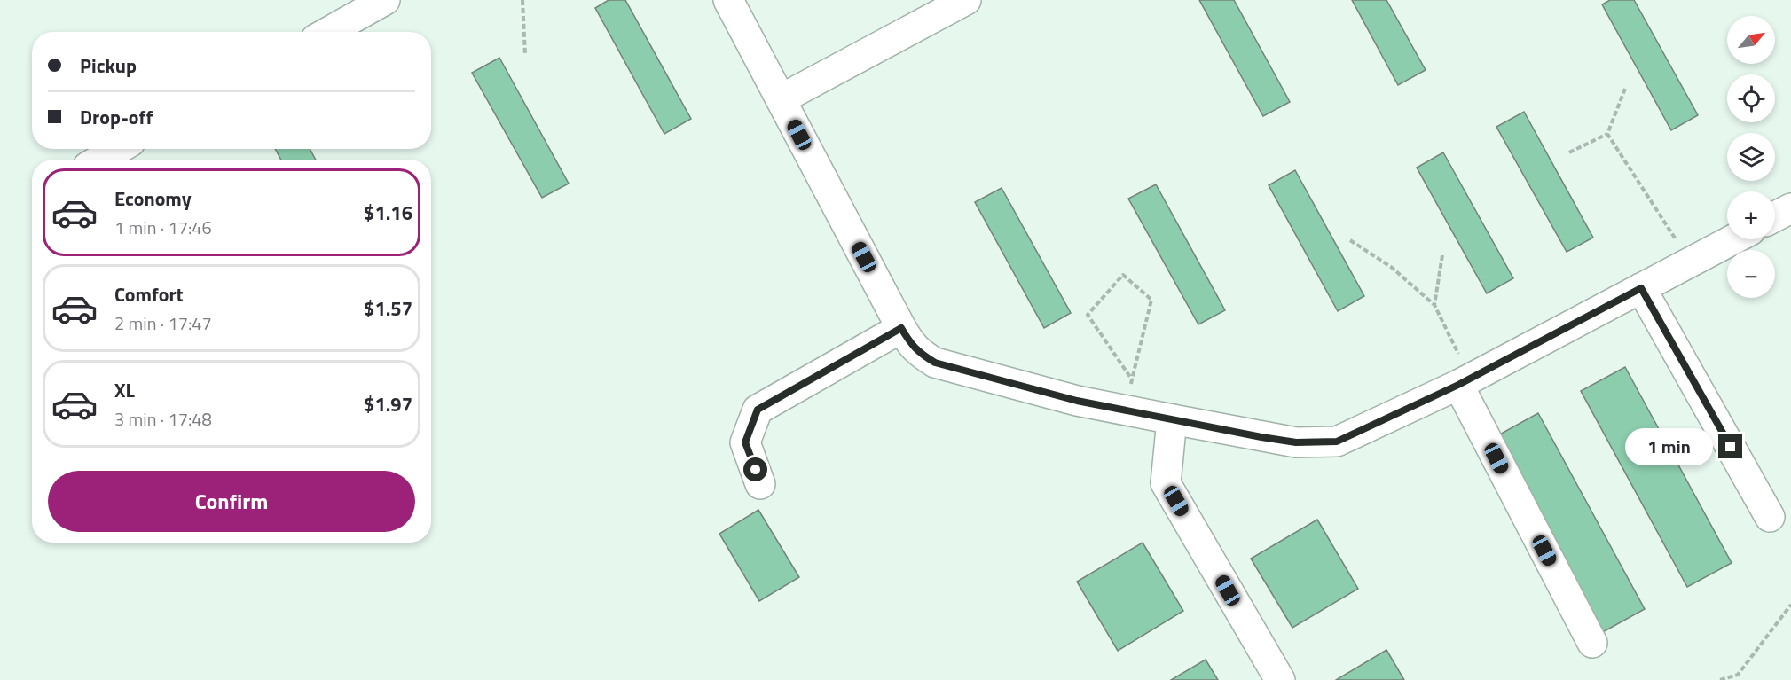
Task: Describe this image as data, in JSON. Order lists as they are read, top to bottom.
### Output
{
  "north": "top right",
  "page": {
    "map_buttons": ["+", "−"],
    "banner": ["Pickup", "Drop-off"],
    "list": [
      {
        "name": "Economy",
        "note": "1 min · 17:46",
        "value": "$1.16"
      },
      {
        "name": "Comfort",
        "note": "2 min · 17:47",
        "value": "$1.57"
      },
      {
        "name": "XL",
        "note": "3 min · 17:48",
        "value": "$1.97"
      }
    ],
    "bubble": "1 min",
    "buttons": "Confirm"
  }
}
